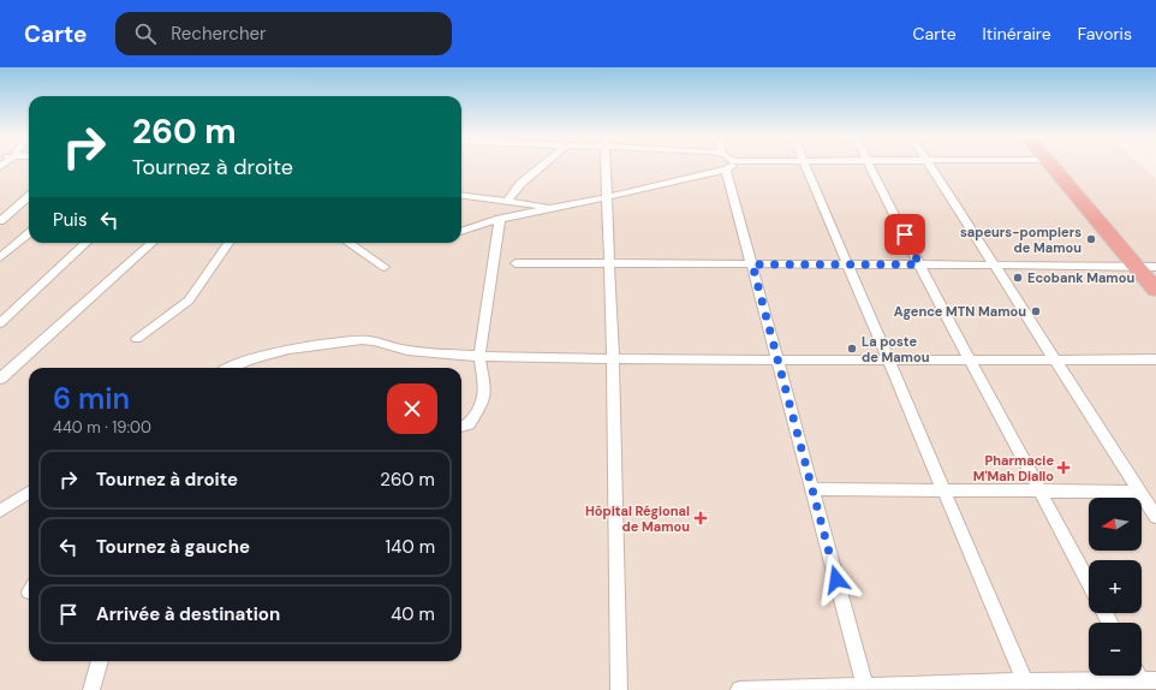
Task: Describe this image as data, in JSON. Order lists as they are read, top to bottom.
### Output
{
  "places": {
    "other": [
      "sapeurs-pompiers de Mamou",
      "Ecobank Mamou",
      "Agence MTN Mamou",
      "La poste de Mamou"
    ],
    "health": ["Pharmacie M'Mah Diallo", "Hôpital Régional de Mamou"]
  },
  "north": "left",
  "page": {
    "header": "Carte",
    "search": "Rechercher",
    "nav": ["Carte", "Itinéraire", "Favoris"],
    "turn": ["260 m", "Tournez à droite"],
    "then": "Puis",
    "heading": ["6 min", "440 m · 19:00"],
    "list": [
      {
        "name": "Tournez à droite",
        "value": "260 m"
      },
      {
        "name": "Tournez à gauche",
        "value": "140 m"
      },
      {
        "name": "Arrivée à destination",
        "value": "40 m"
      }
    ],
    "map_buttons": ["+", "−"]
  }
}
